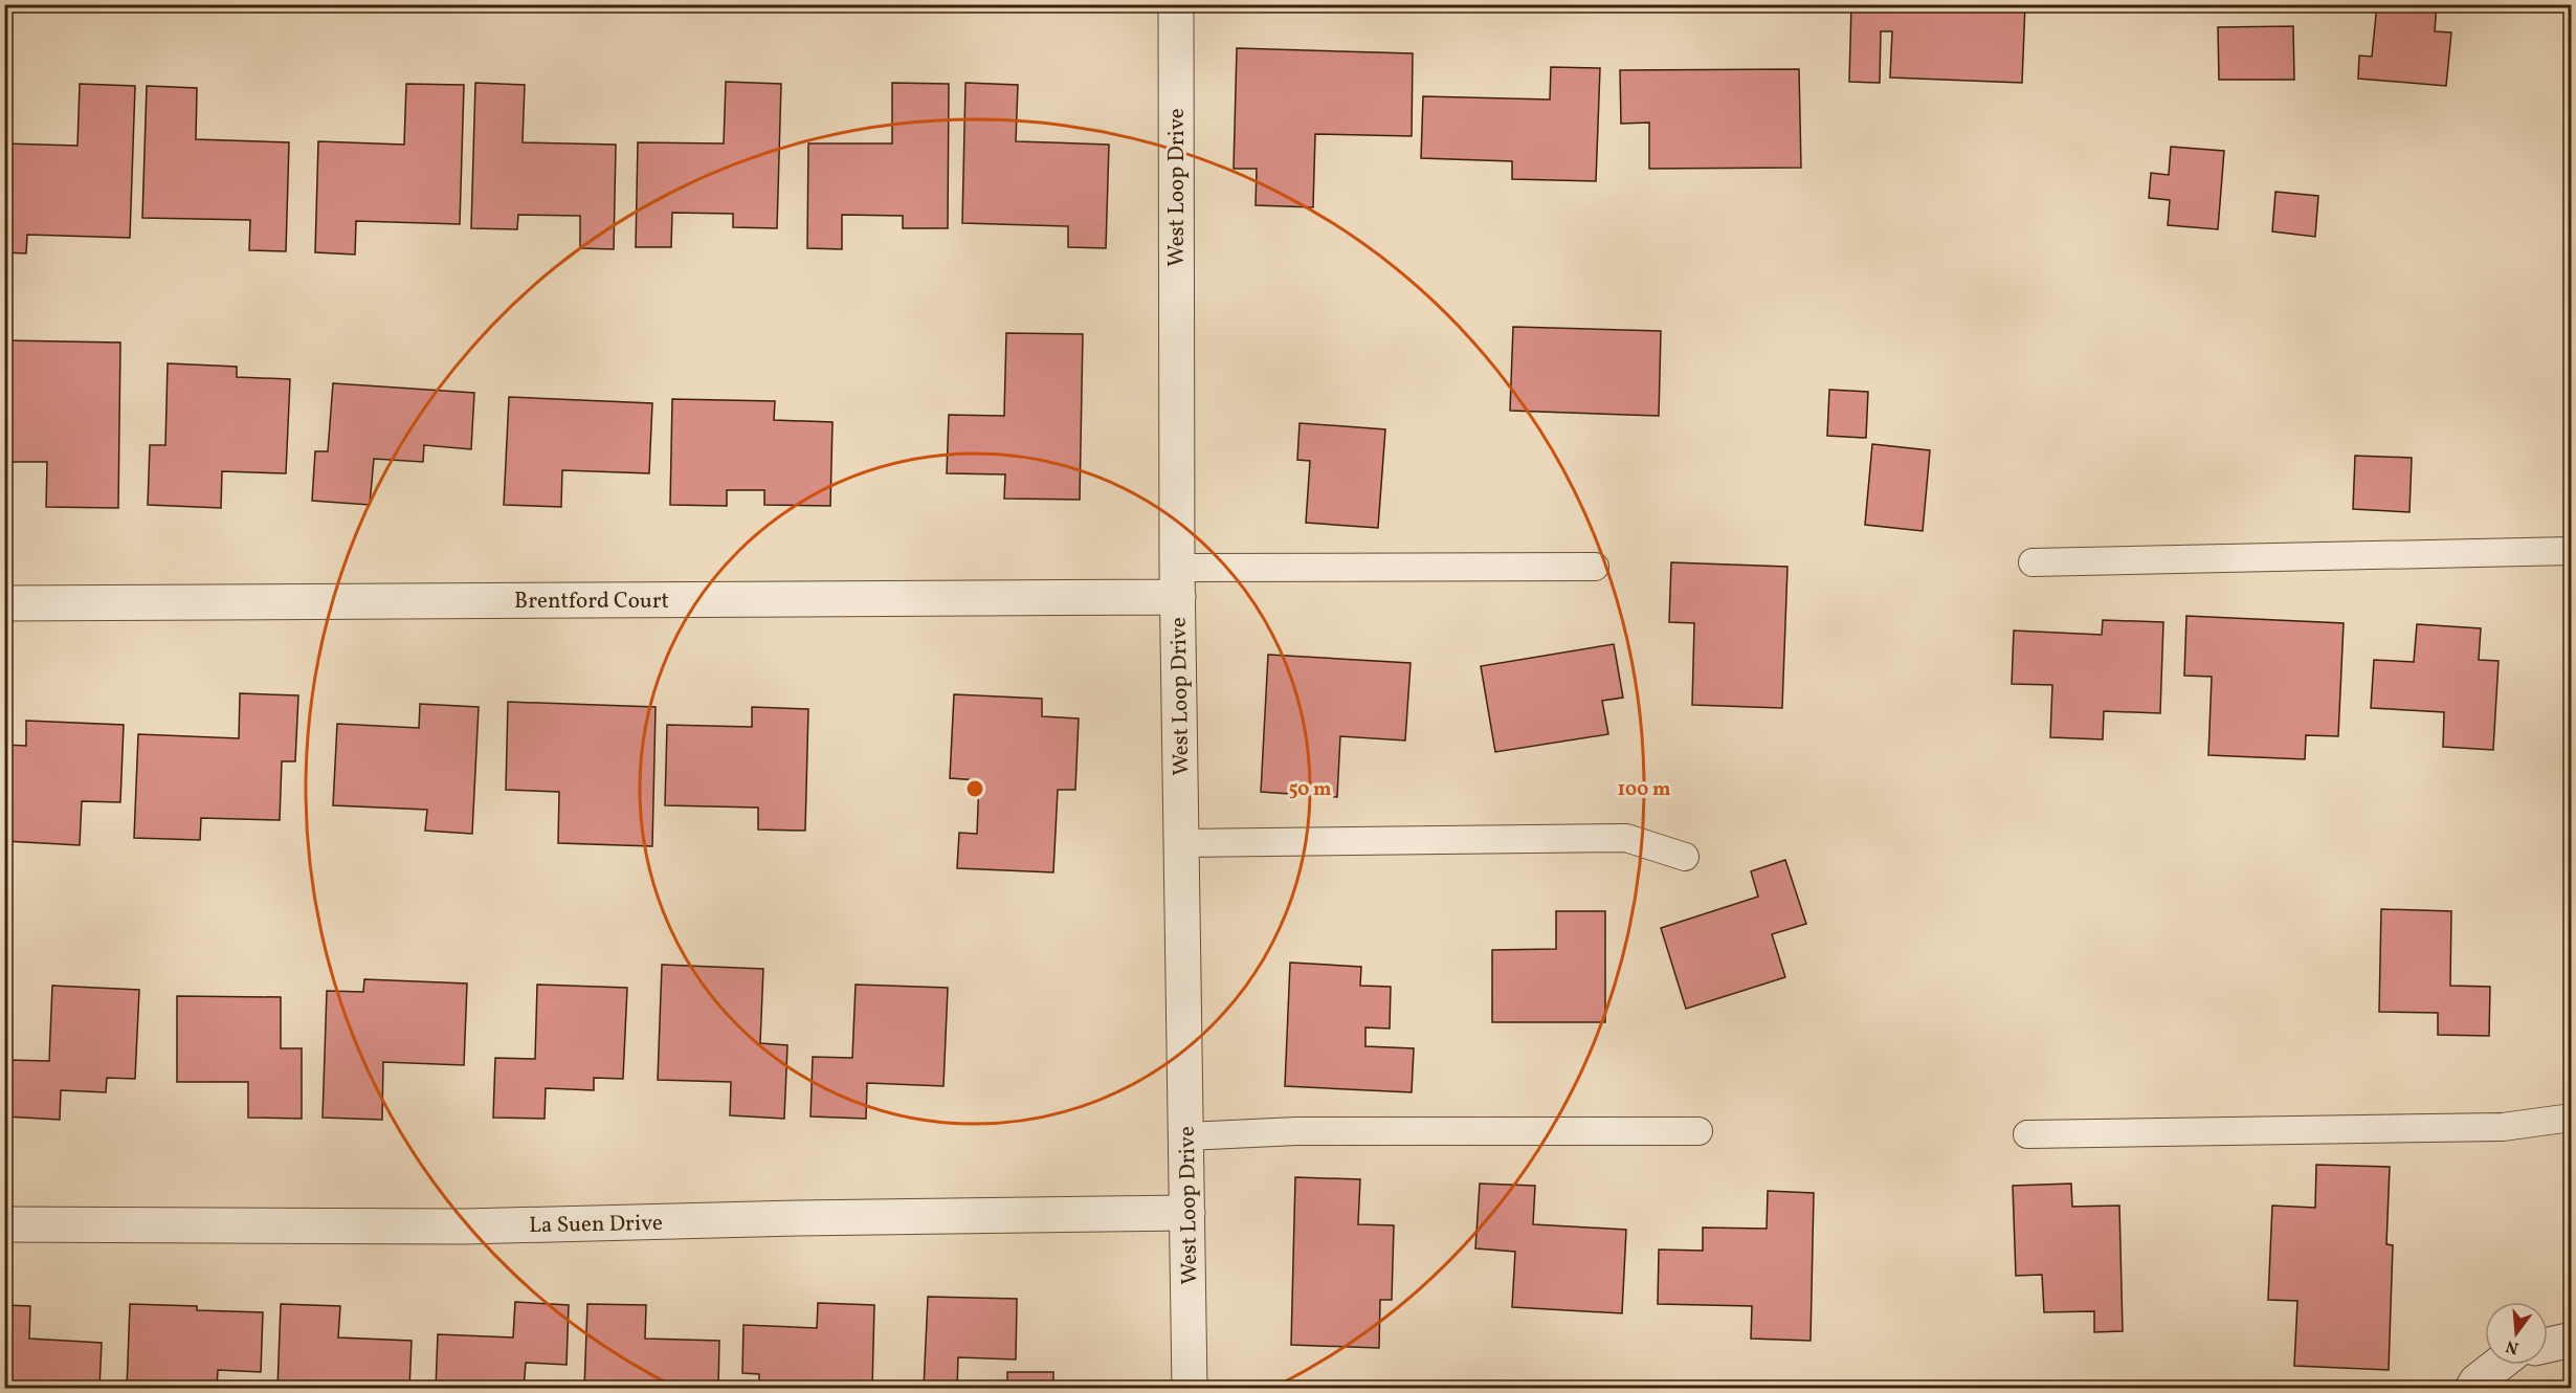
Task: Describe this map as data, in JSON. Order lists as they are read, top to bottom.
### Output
{
  "streets": {
    "street": ["West Loop Drive", "Brentford Court", "La Suen Drive"]
  },
  "crossings": [
    ["West Loop Drive", "Brentford Court"],
    ["West Loop Drive", "La Suen Drive"]
  ],
  "north": "bottom",
  "rings": ["50 m", "100 m"]
}
